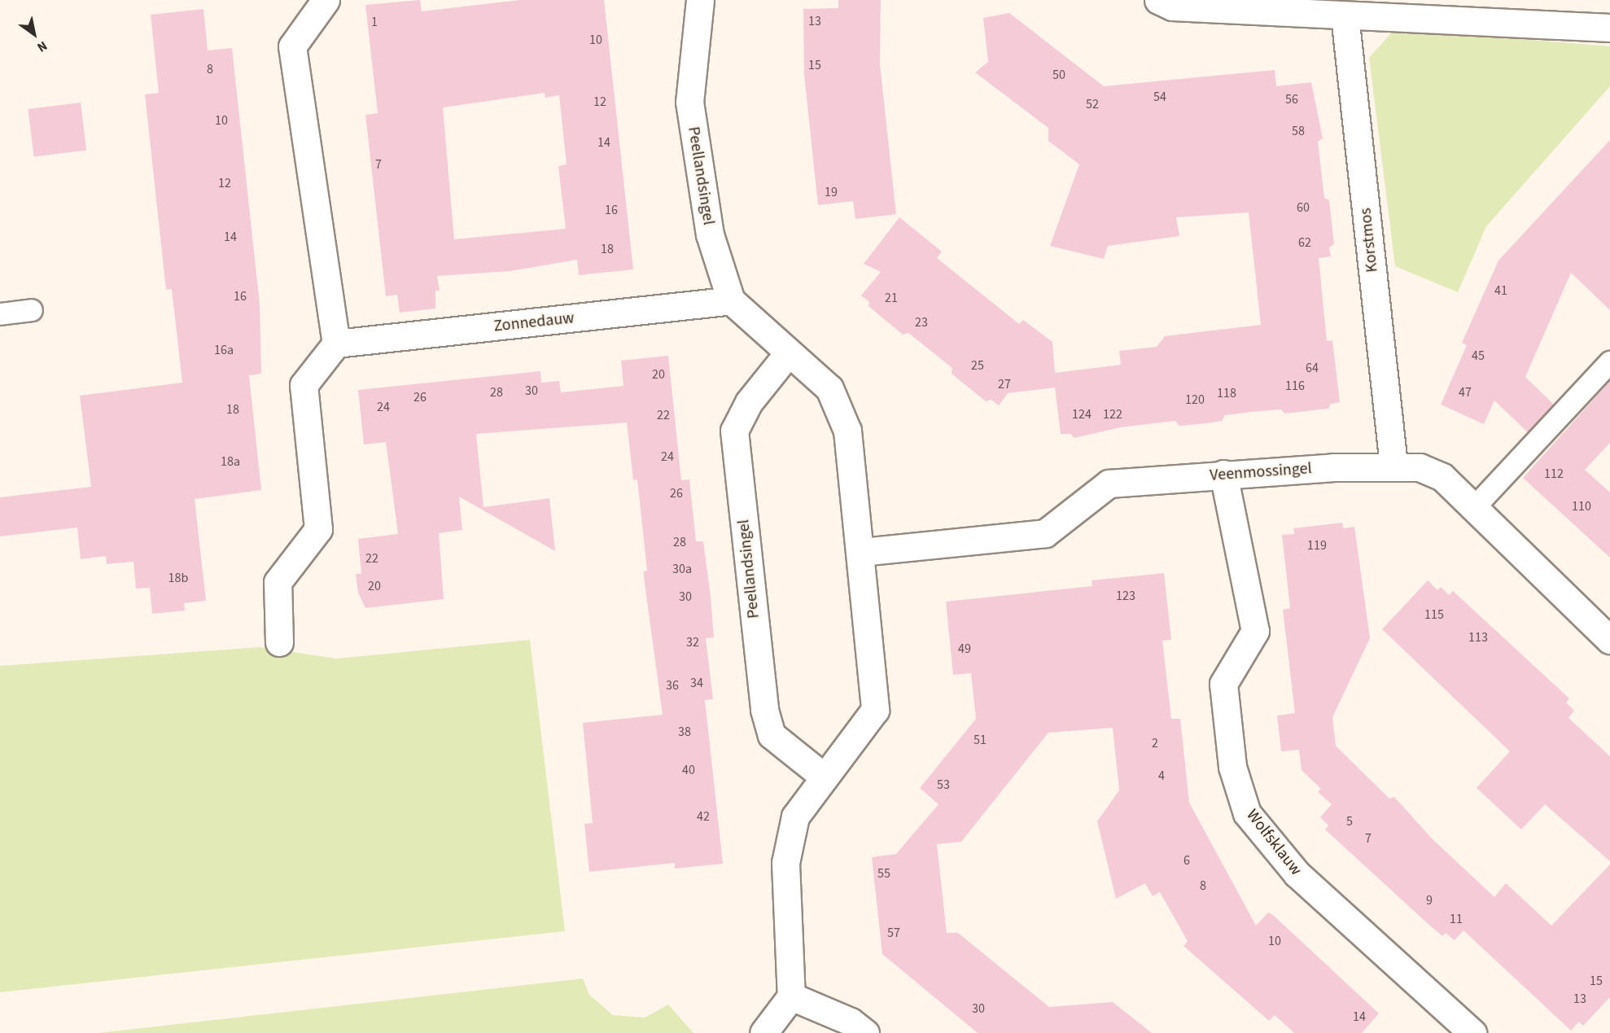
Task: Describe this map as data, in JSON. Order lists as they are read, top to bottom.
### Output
{
  "streets": {
    "street": [
      "Peellandsingel",
      "Korstmos",
      "Zonnedauw",
      "Veenmossingel",
      "Wolfsklauw"
    ]
  },
  "crossings": [
    ["Peellandsingel", "Zonnedauw"],
    ["Korstmos", "Veenmossingel"],
    ["Veenmossingel", "Wolfsklauw"]
  ],
  "house_numbers": [
    "13",
    "1",
    "10",
    "15",
    "8",
    "50",
    "54",
    "56",
    "12",
    "52",
    "10",
    "58",
    "14",
    "7",
    "12",
    "19",
    "60",
    "16",
    "14",
    "62",
    "18",
    "41",
    "16",
    "21",
    "23",
    "16a",
    "45",
    "25",
    "64",
    "20",
    "27",
    "116",
    "30",
    "28",
    "47",
    "118",
    "26",
    "120",
    "24",
    "18",
    "124",
    "122",
    "22",
    "24",
    "18a",
    "112",
    "26",
    "110",
    "28",
    "119",
    "22",
    "30a",
    "18b",
    "20",
    "123",
    "30",
    "115",
    "113",
    "32",
    "49",
    "34",
    "36",
    "38",
    "51",
    "2",
    "40",
    "4",
    "53",
    "42",
    "5",
    "7",
    "6",
    "55",
    "8",
    "9",
    "11",
    "57",
    "10",
    "15",
    "13",
    "30",
    "14"
  ],
  "north": "bottom right"
}
